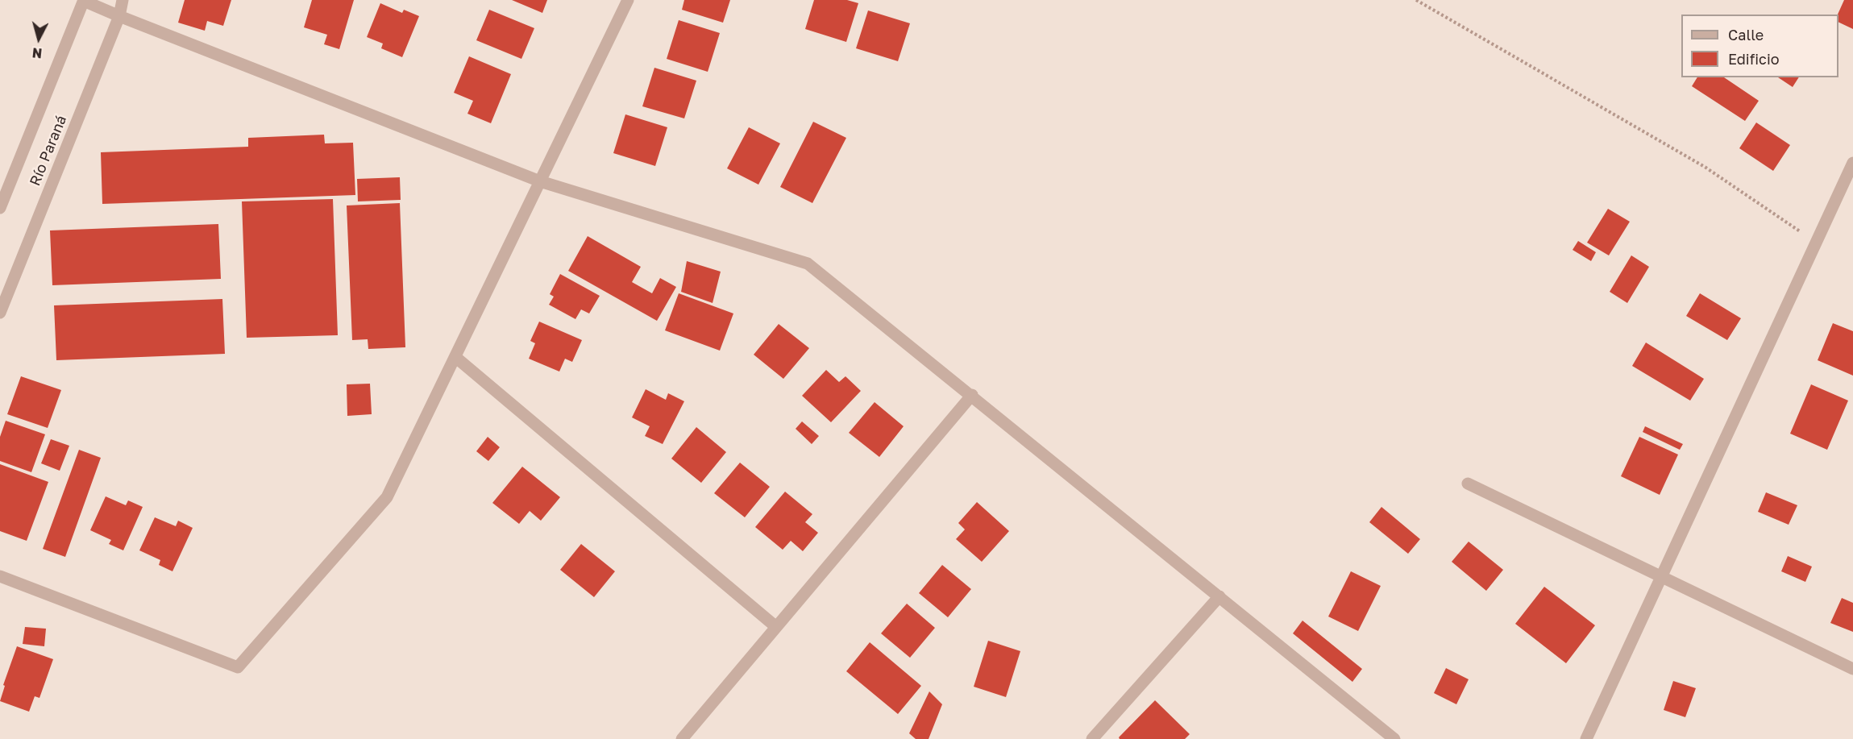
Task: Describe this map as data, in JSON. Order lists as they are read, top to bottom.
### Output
{
  "streets": {
    "street": ["Río Paraná"]
  },
  "legend": ["Calle", "Edificio"],
  "north": "bottom"
}
